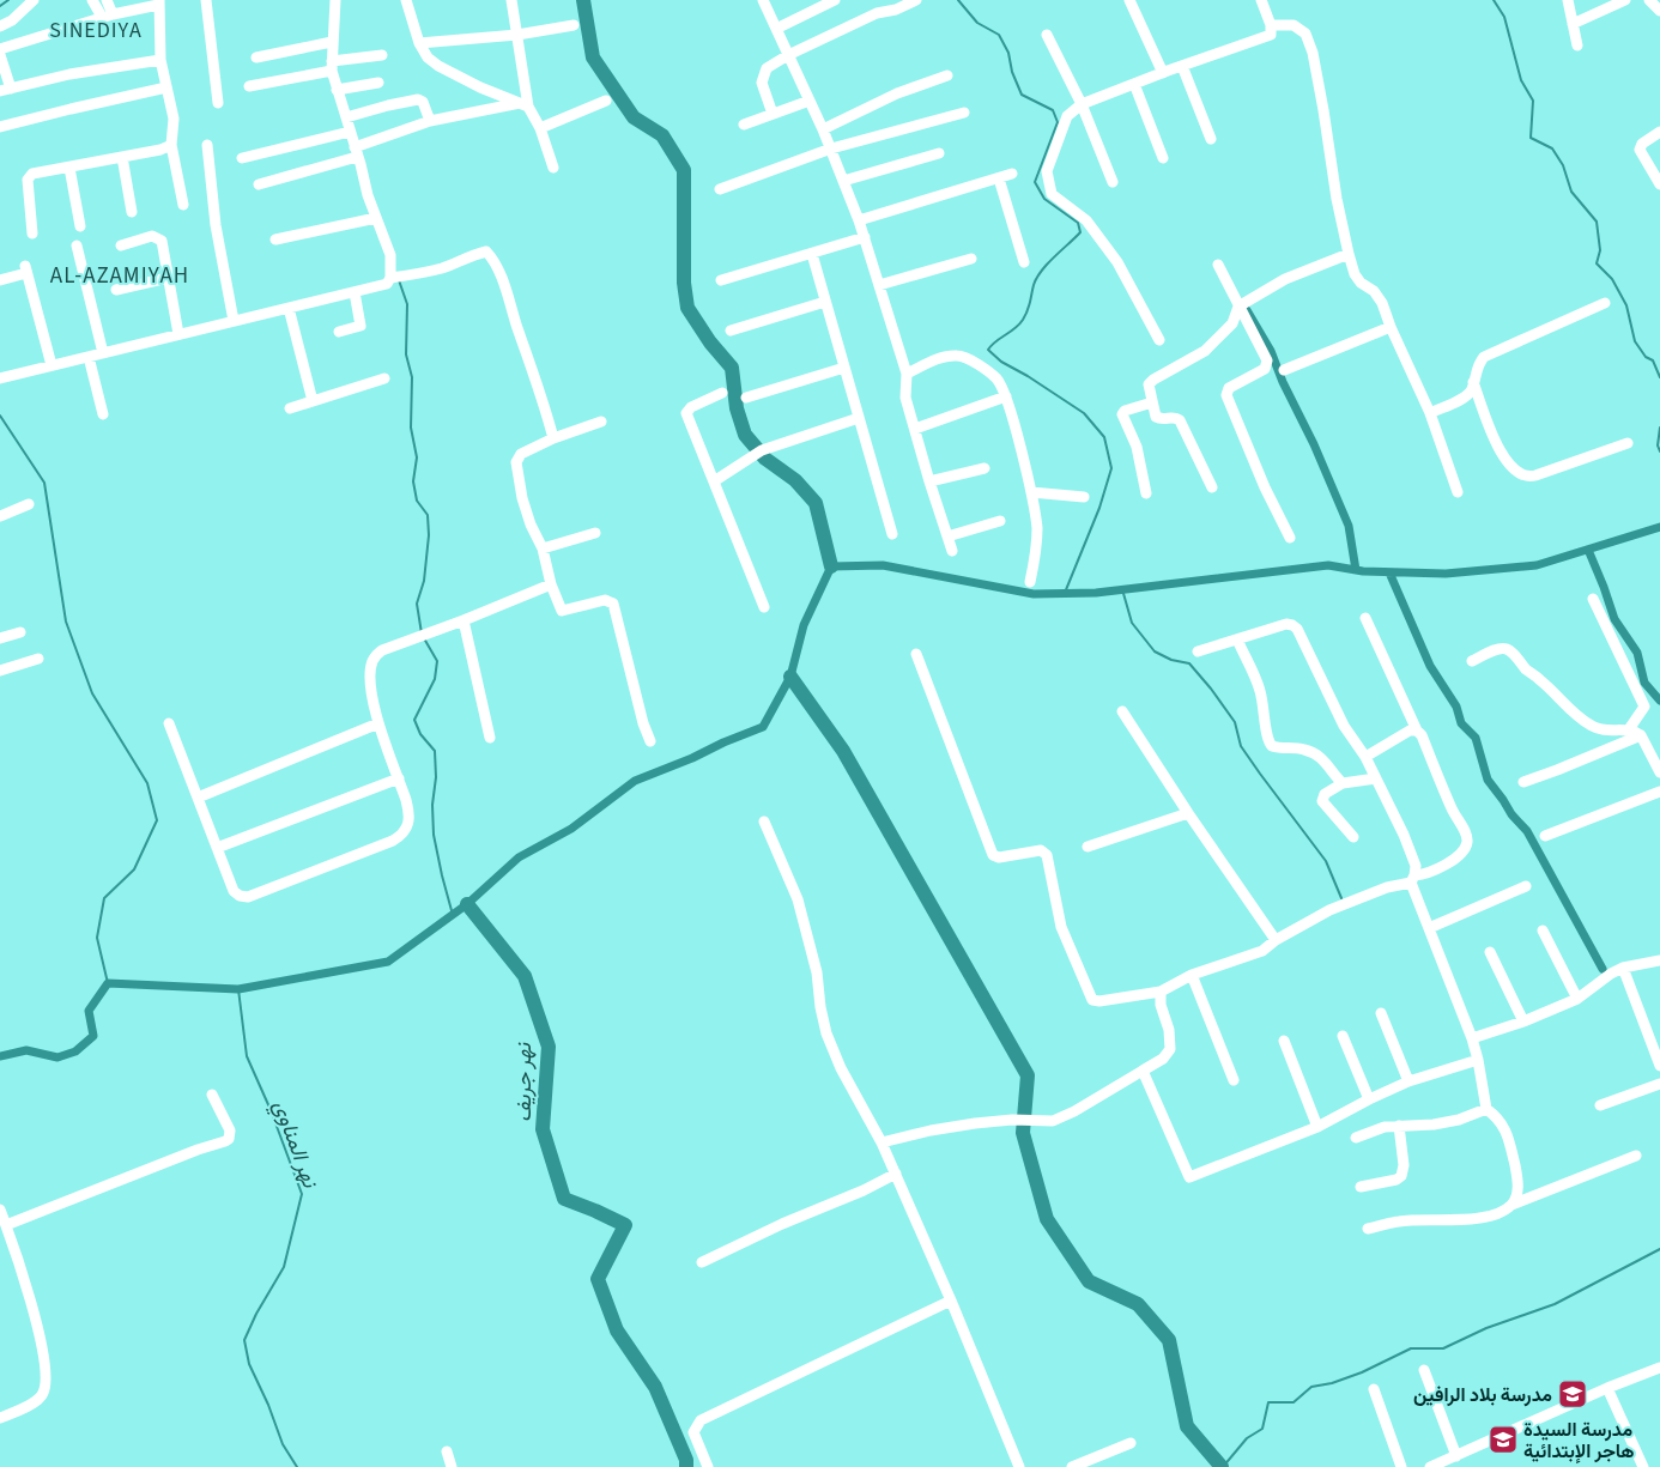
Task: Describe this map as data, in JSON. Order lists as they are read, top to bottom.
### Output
{
  "districts": ["SINEDIYA", "AL-AZAMIYAH"],
  "water": ["نهر جريف", "نهر المناوي"],
  "places": {
    "school or university": ["مدرسة بلاد الرافين", "مدرسة السيدة هاجر الإبتدائية"]
  }
}
